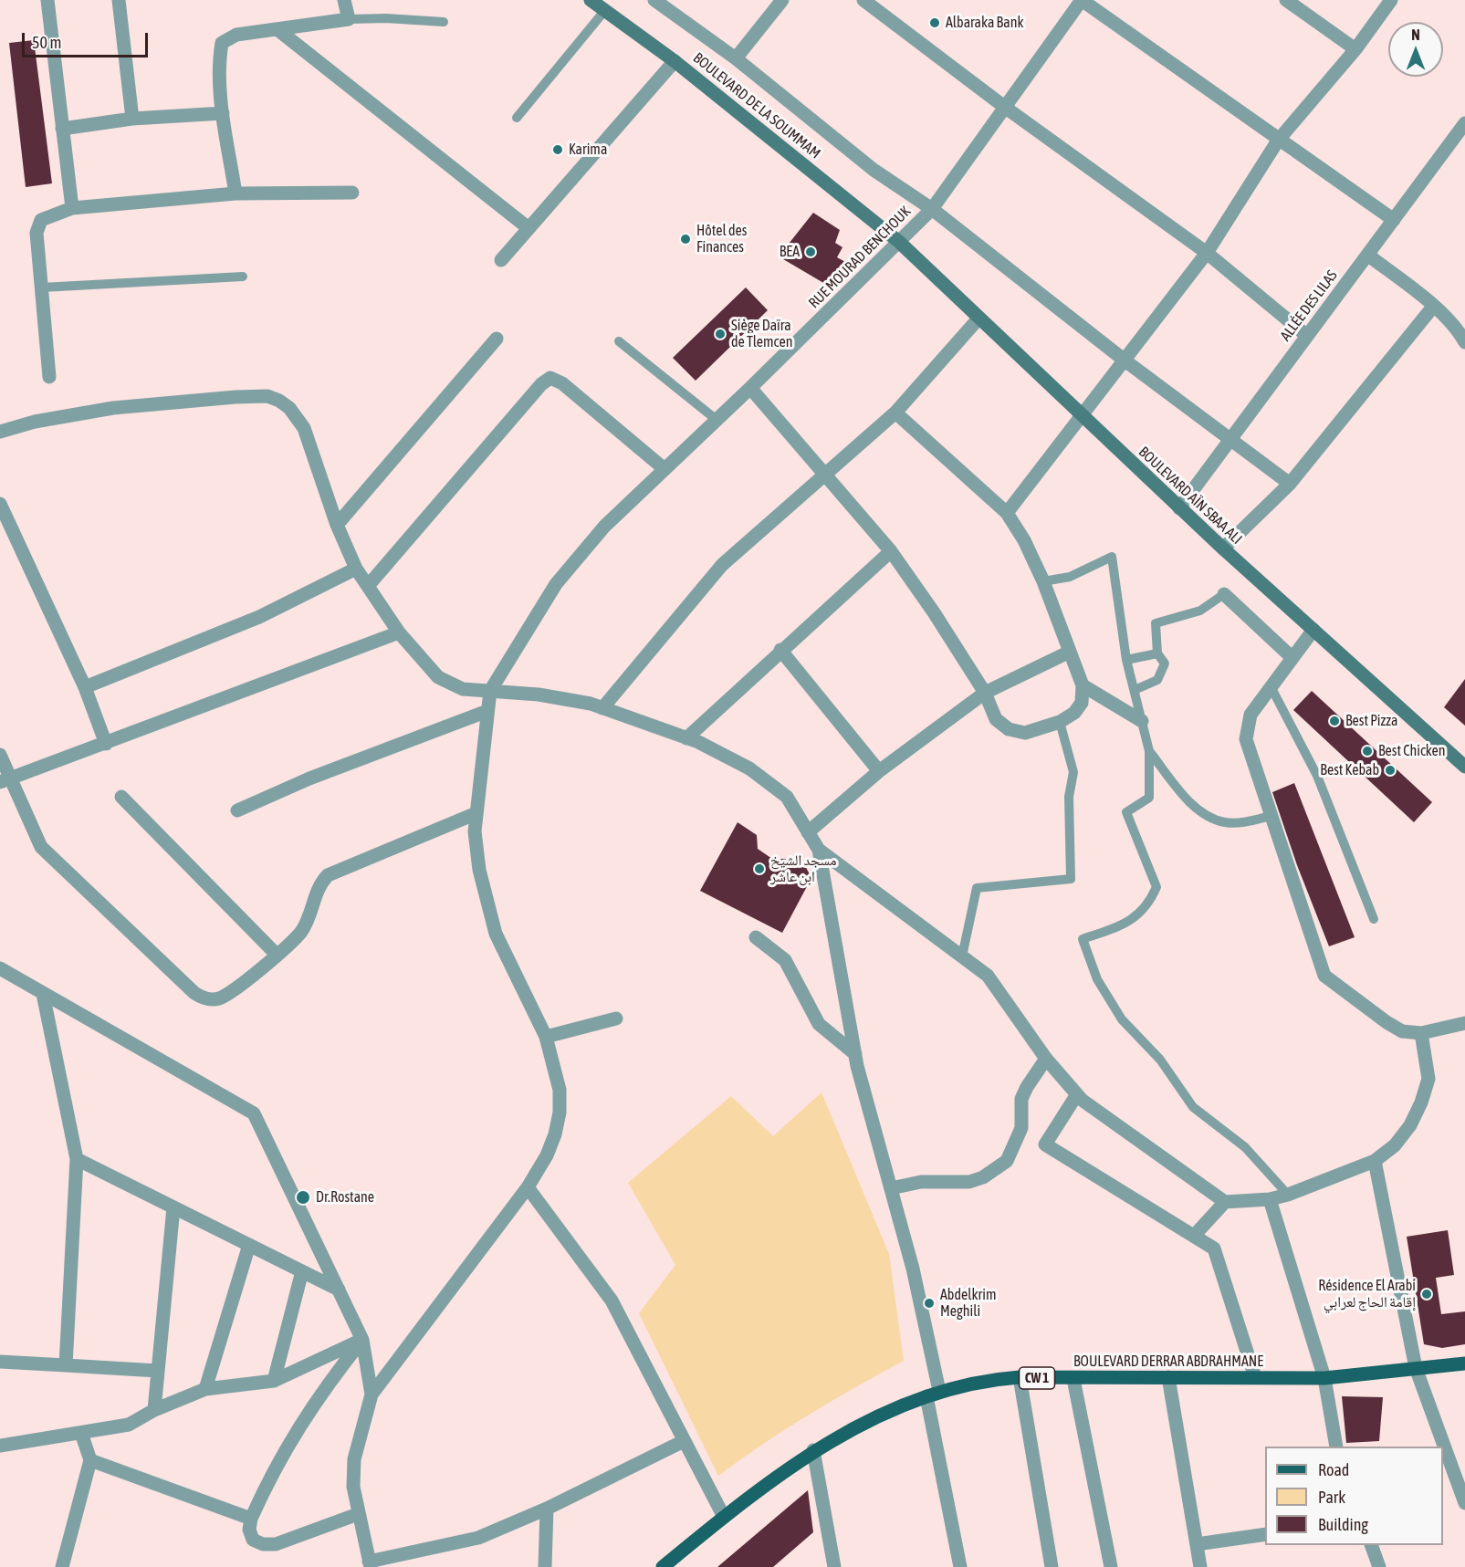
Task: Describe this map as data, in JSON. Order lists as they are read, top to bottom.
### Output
{
  "streets": {
    "main road": [
      "BOULEVARD DE LA SOUMMAM",
      "BOULEVARD AÏN SBAA ALI",
      "BOULEVARD DERRAR ABDRAHMANE",
      "CW 1"
    ],
    "street": ["RUE MOURAD BENCHOUK", "ALLÉE DES LILAS"]
  },
  "crossings": [
    ["BOULEVARD DE LA SOUMMAM", "RUE MOURAD BENCHOUK"],
    ["BOULEVARD DE LA SOUMMAM", "BOULEVARD AÏN SBAA ALI"],
    ["RUE MOURAD BENCHOUK", "BOULEVARD AÏN SBAA ALI"],
    ["ALLÉE DES LILAS", "BOULEVARD AÏN SBAA ALI"]
  ],
  "places": [
    "Albaraka Bank",
    "Karima",
    "Hôtel des Finances",
    "BEA",
    "Siège Daïra de Tlemcen",
    "Best Pizza",
    "Best Chicken",
    "Best Kebab",
    "مسجد الشيخ ابن عاشر",
    "Dr.Rostane",
    "Résidence El Arabi إقامة الحاج لعرابي",
    "Abdelkrim Meghili"
  ],
  "legend": ["Road", "Park", "Building"],
  "scale_bar": "50 m",
  "north": "top"
}
